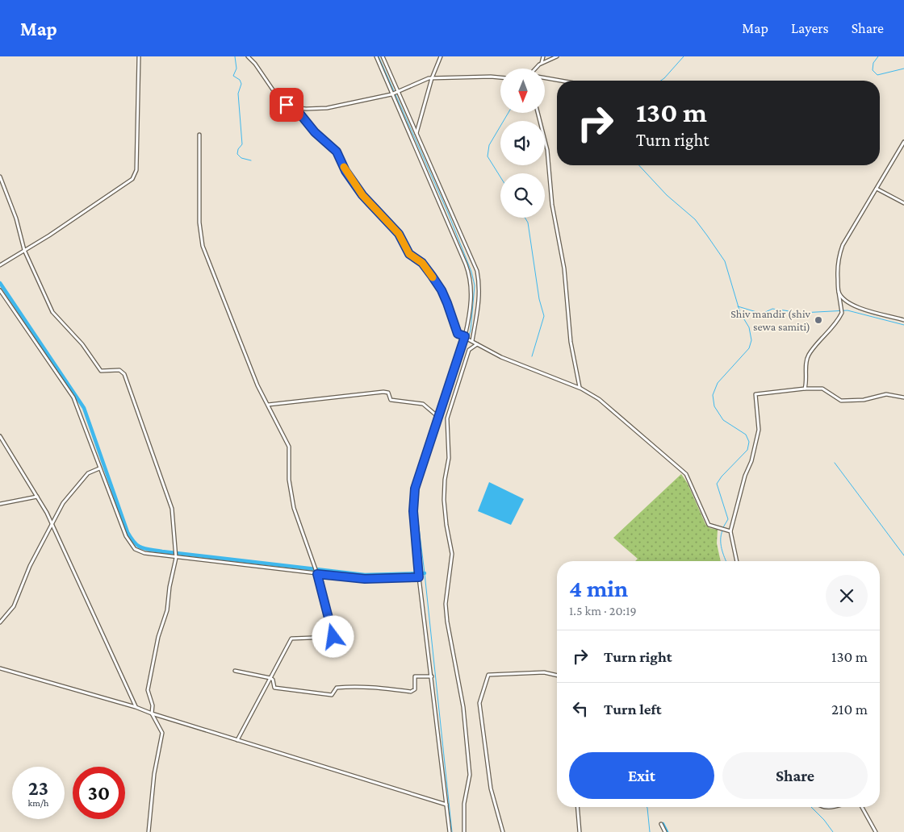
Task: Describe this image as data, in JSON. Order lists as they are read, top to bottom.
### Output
{
  "places": ["Shiv mandir (shiv sewa samiti)"],
  "north": "bottom",
  "page": {
    "header": "Map",
    "nav": ["Map", "Layers", "Share"],
    "turn": ["130 m", "Turn right"],
    "heading": ["4 min", "1.5 km · 20:19"],
    "list": [
      {
        "name": "Turn right",
        "value": "130 m"
      },
      {
        "name": "Turn left",
        "value": "210 m"
      }
    ],
    "buttons": ["Exit", "Share"],
    "speed": "23 km/h",
    "limit": "30"
  }
}
